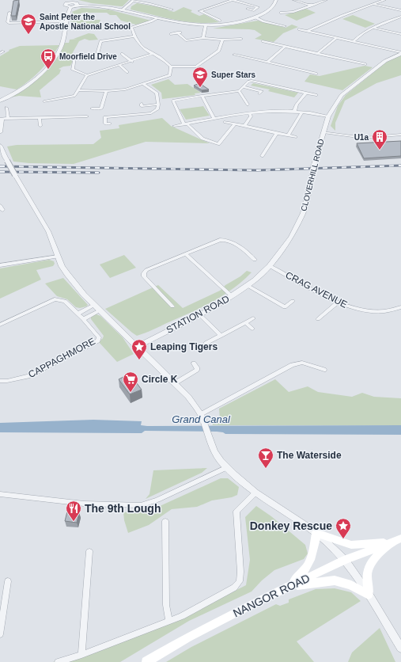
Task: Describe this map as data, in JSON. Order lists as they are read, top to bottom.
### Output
{
  "streets": {
    "main road": ["NANGOR ROAD"],
    "street": [
      "CLOVERHILL ROAD",
      "CRAG AVENUE",
      "STATION ROAD",
      "CAPPAGHMORE"
    ]
  },
  "crossings": [
    ["CLOVERHILL ROAD", "CRAG AVENUE"],
    ["CLOVERHILL ROAD", "STATION ROAD"],
    ["CRAG AVENUE", "STATION ROAD"]
  ],
  "water": ["Grand Canal"],
  "places": {
    "school or university": ["Saint Peter the Apostle National School", "Super Stars"],
    "bus stop": ["Moorfield Drive"],
    "building": ["U1a"],
    "place": ["Leaping Tigers", "Donkey Rescue"],
    "supermarket": ["Circle K"],
    "bar": ["The Waterside"],
    "restaurant": ["The 9th Lough"]
  }
}
